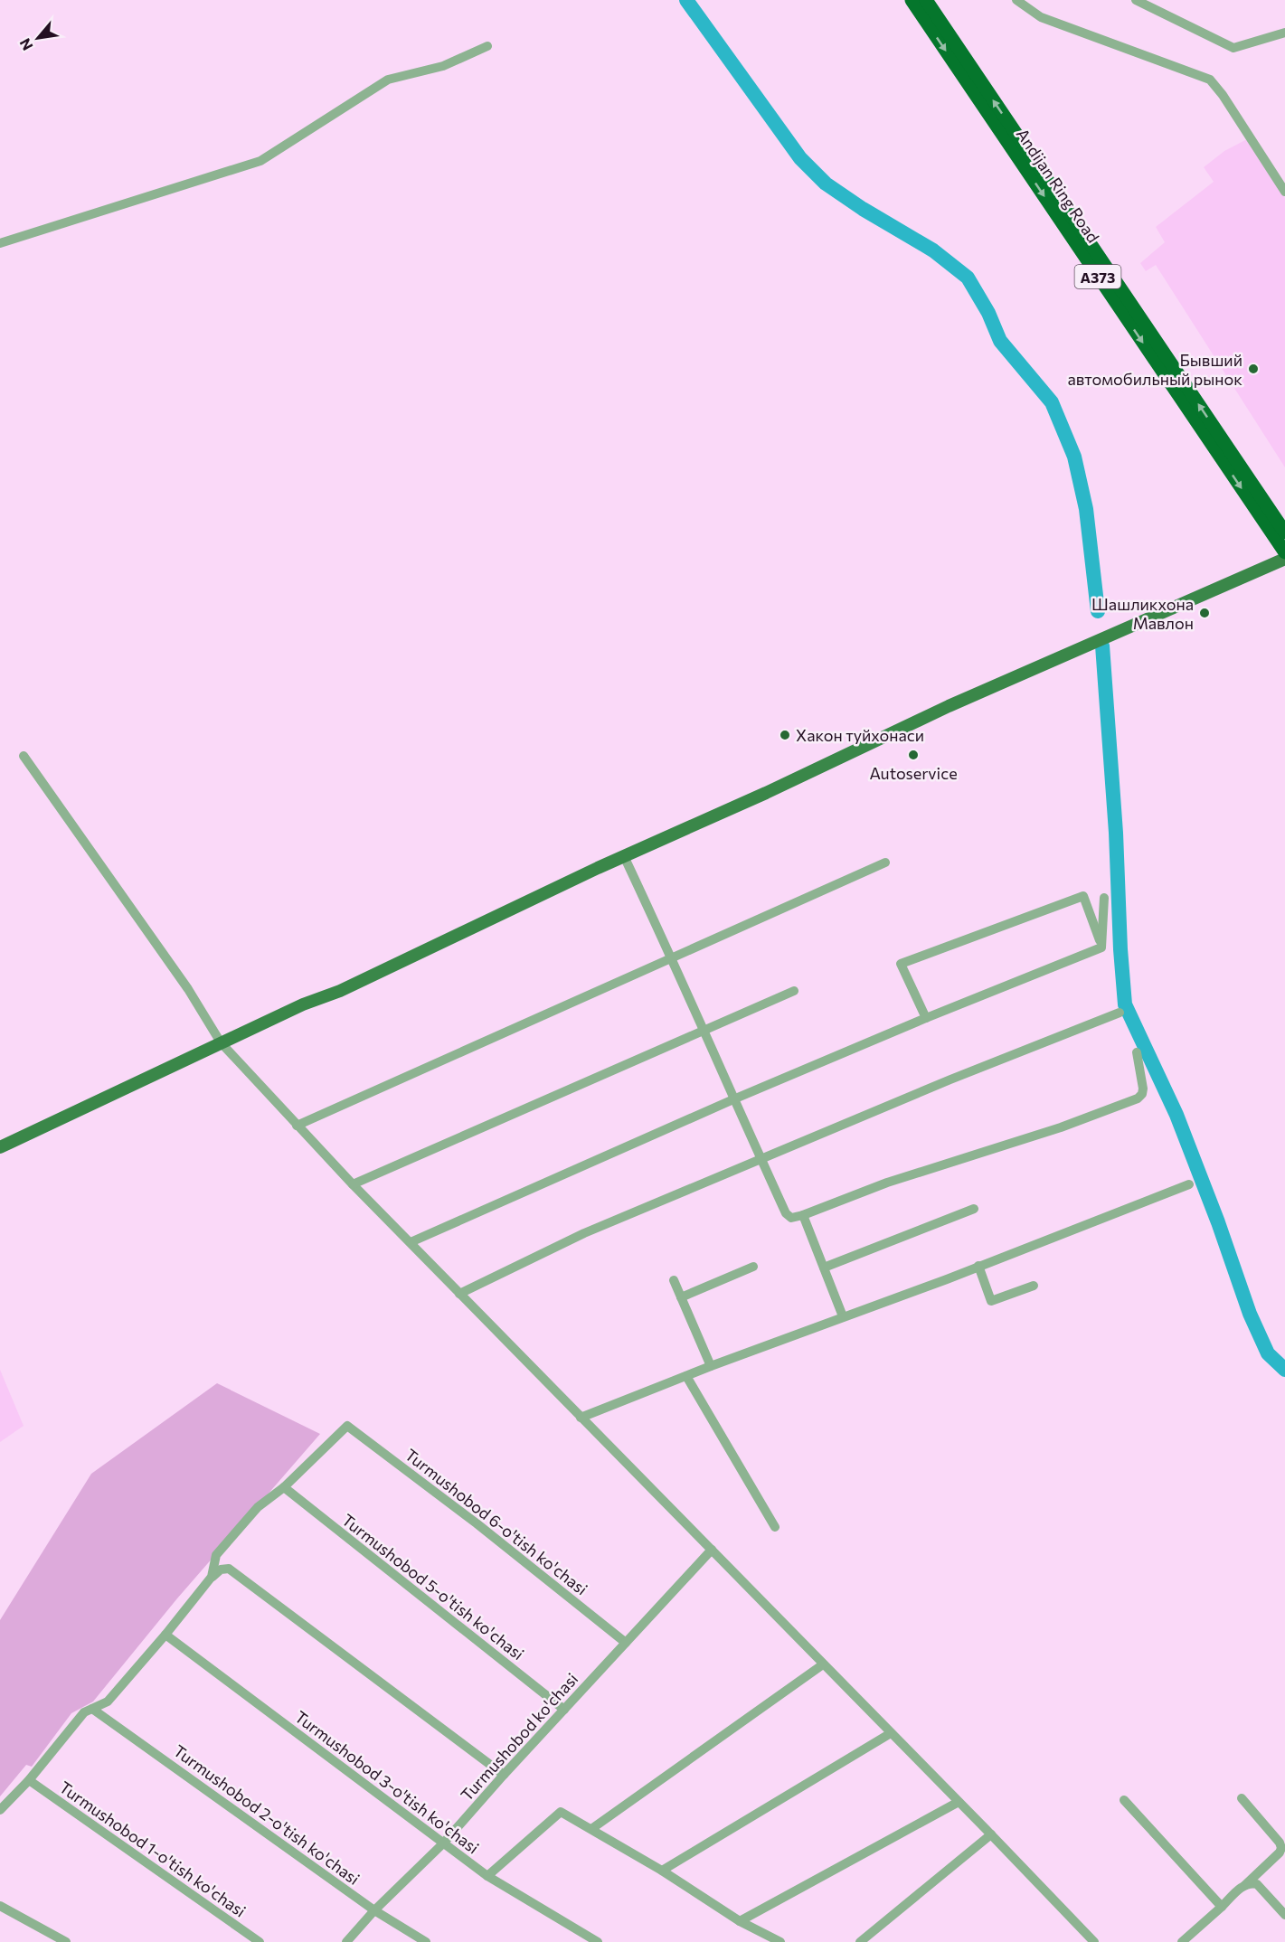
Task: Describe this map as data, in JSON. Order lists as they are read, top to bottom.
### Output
{
  "streets": {
    "highway": ["Andijan Ring Road", "A373"],
    "street": [
      "Turmushobod 6-o'tish ko'chasi",
      "Turmushobod 5-o'tish ko'chasi",
      "Turmushobod ko'chasi",
      "Turmushobod 3-o'tish ko'chasi",
      "Turmushobod 2-o'tish ko'chasi",
      "Turmushobod 1-o'tish ko'chasi"
    ]
  },
  "crossings": [
    ["Turmushobod 6-o'tish ko'chasi", "Turmushobod 5-o'tish ko'chasi"],
    ["Turmushobod 6-o'tish ko'chasi", "Turmushobod ko'chasi"],
    ["Turmushobod 5-o'tish ko'chasi", "Turmushobod ko'chasi"],
    ["Turmushobod ko'chasi", "Turmushobod 3-o'tish ko'chasi"],
    ["Turmushobod ko'chasi", "Turmushobod 2-o'tish ko'chasi"]
  ],
  "places": [
    "Бывший автомобильный рынок",
    "Шашликхона Мавлон",
    "Хакон туйхонаси",
    "Autoservice"
  ],
  "north": "bottom left"
}
